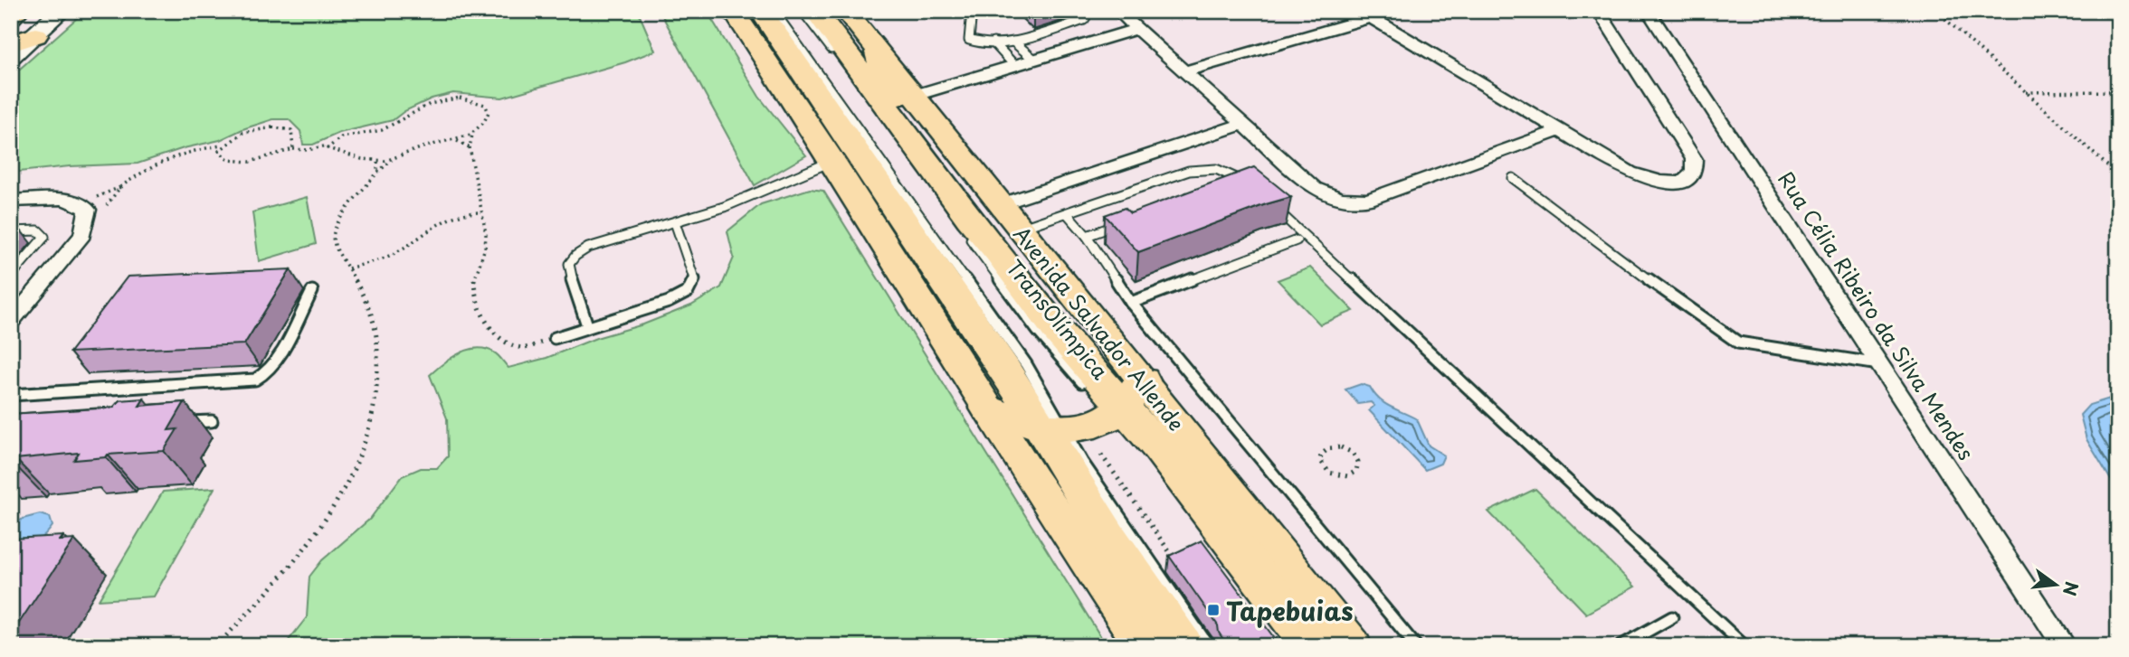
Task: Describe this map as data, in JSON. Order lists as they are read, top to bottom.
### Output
{
  "streets": {
    "highway": ["Avenida Salvador Allende"],
    "street": ["Rua Célia Ribeiro da Silva Mendes"],
    "lane": ["TransOlímpica"]
  },
  "places": {
    "transit": ["Tapebuias"]
  },
  "north": "right"
}
